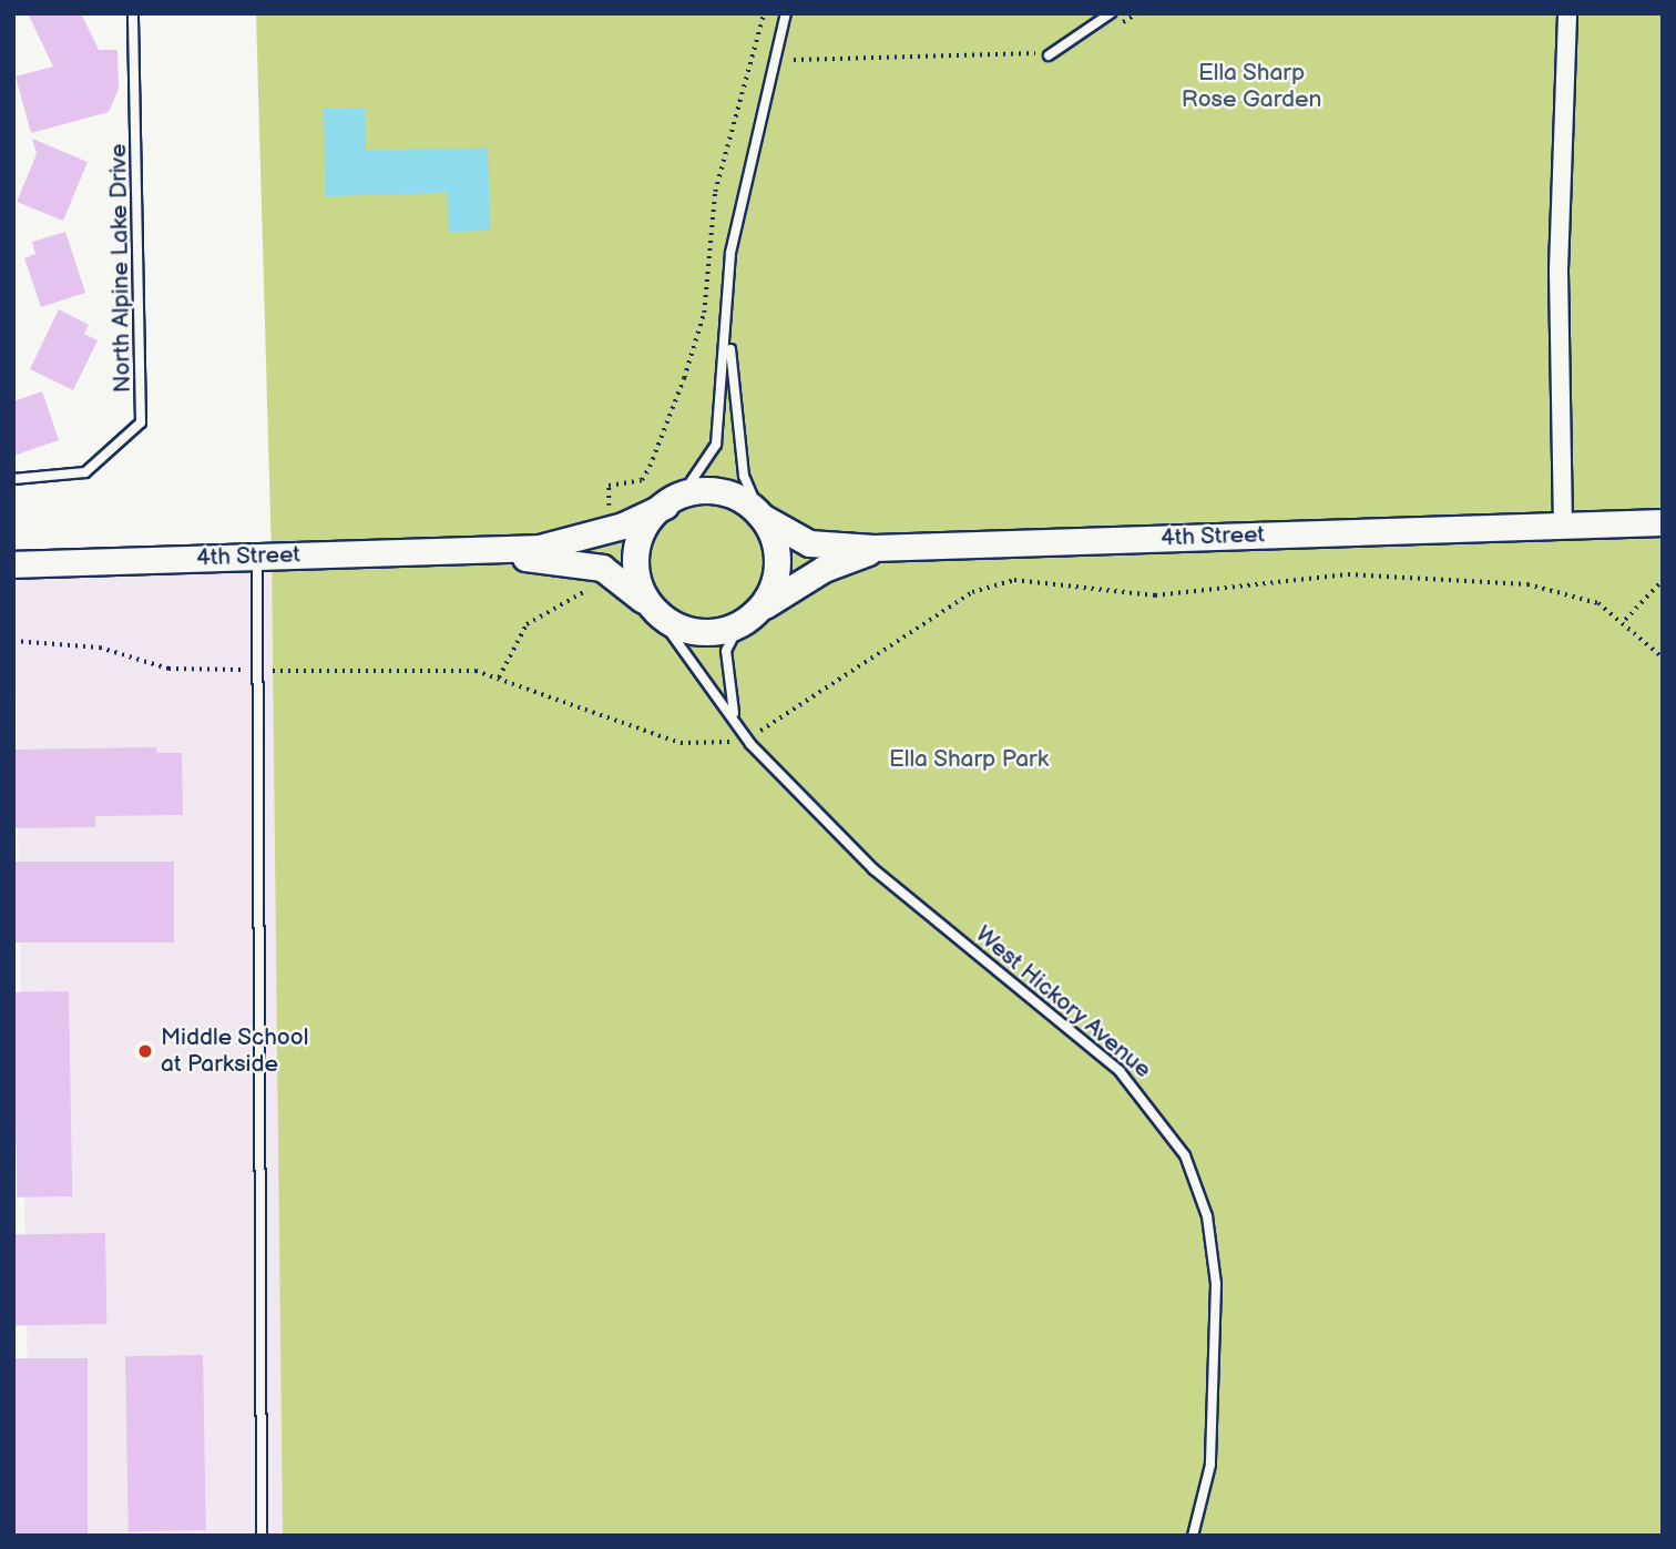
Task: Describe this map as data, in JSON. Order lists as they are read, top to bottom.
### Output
{
  "streets": {
    "street": ["4th Street"],
    "lane": ["North Alpine Lake Drive", "West Hickory Avenue"]
  },
  "crossings": [
    ["4th Street", "West Hickory Avenue"]
  ],
  "parks": ["Ella Sharp Rose Garden", "Ella Sharp Park"],
  "places": ["Middle School at Parkside"]
}
